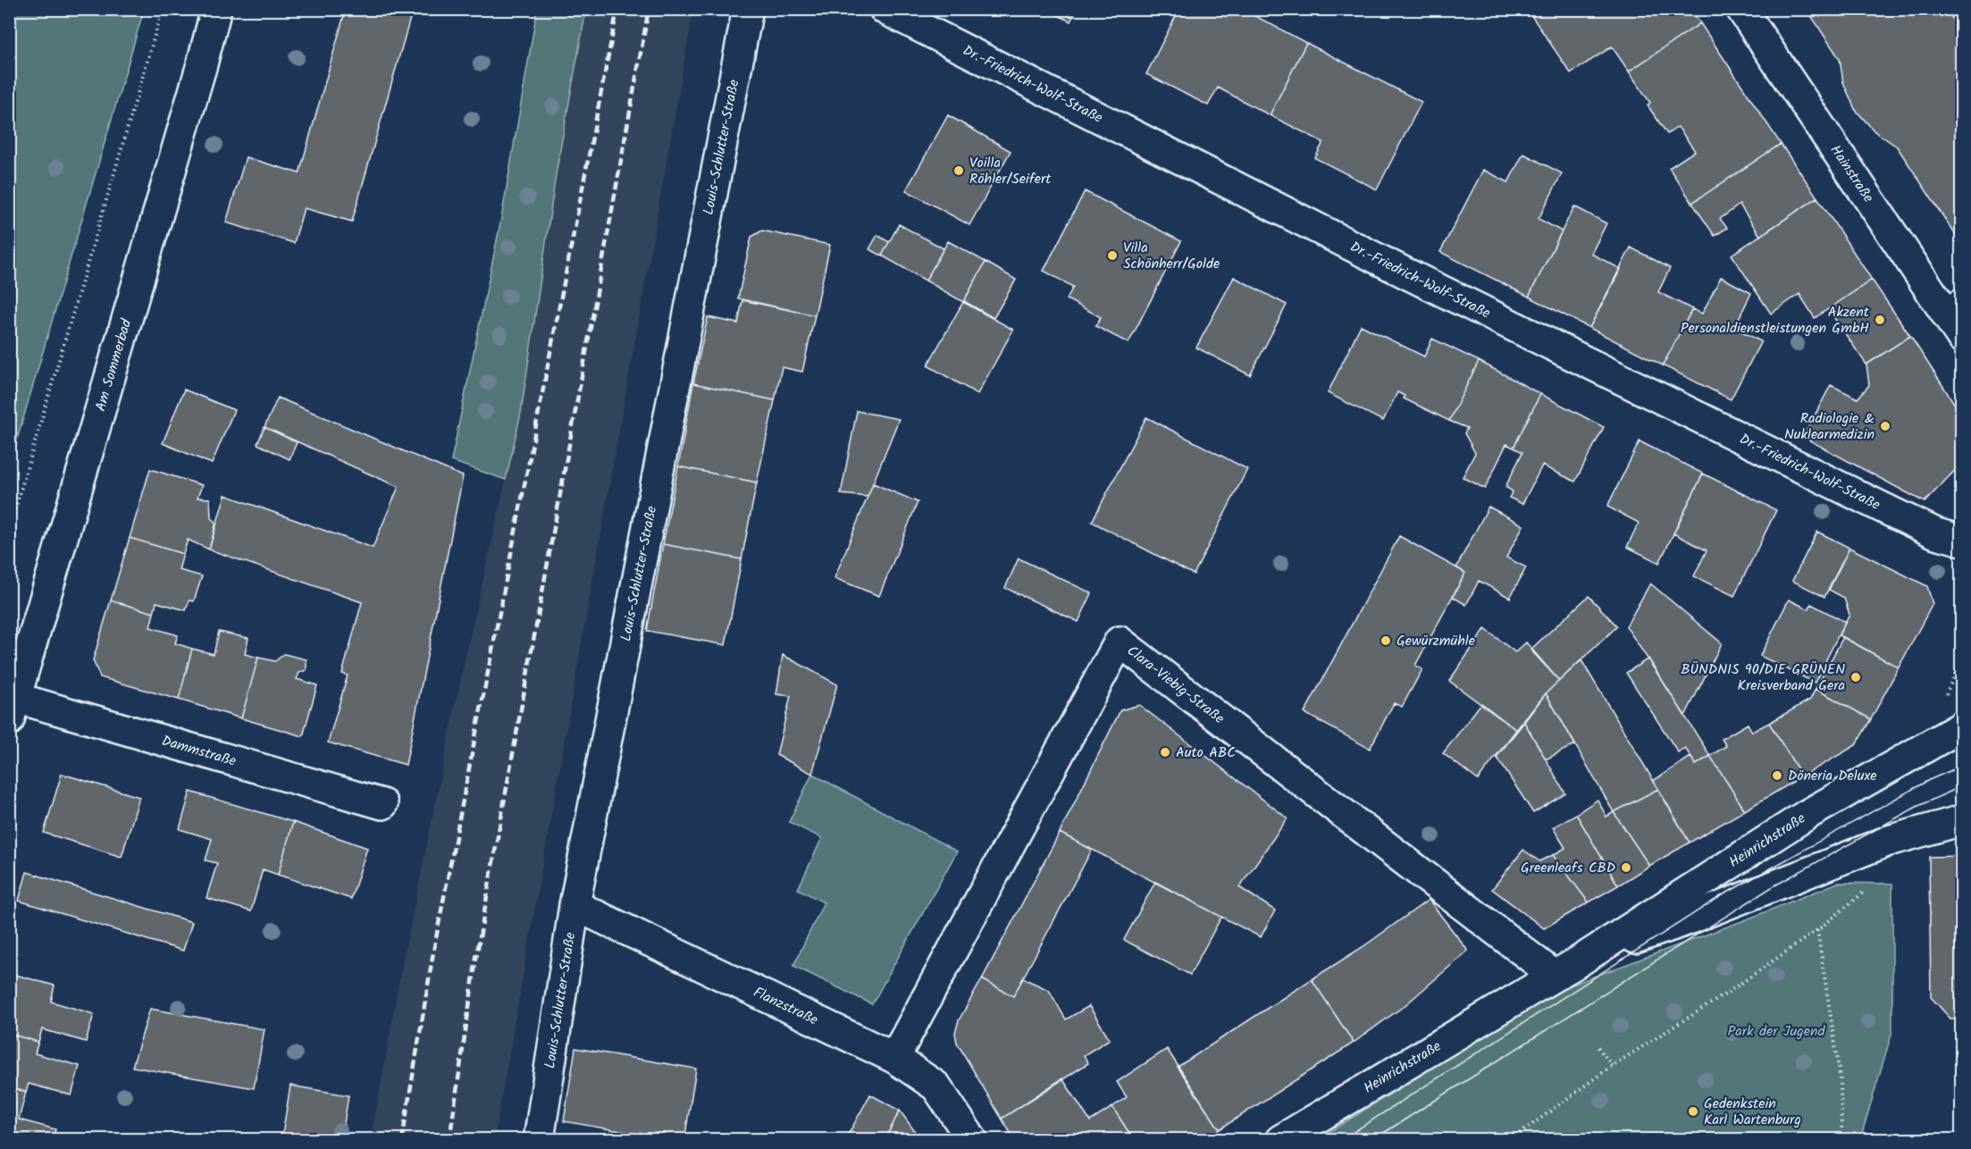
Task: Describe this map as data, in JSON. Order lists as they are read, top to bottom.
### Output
{
  "streets": {
    "street": [
      "Dr.-Friedrich-Wolf-Straße",
      "Louis-Schlutter-Straße",
      "Hainstraße",
      "Am Sommerbad",
      "Clara-Viebig-Straße",
      "Dammstraße",
      "Heinrichstraße",
      "Flanzstraße"
    ]
  },
  "crossings": [
    ["Louis-Schlutter-Straße", "Flanzstraße"],
    ["Am Sommerbad", "Dammstraße"],
    ["Clara-Viebig-Straße", "Heinrichstraße"],
    ["Clara-Viebig-Straße", "Flanzstraße"]
  ],
  "parks": ["Park der Jugend"],
  "places": [
    "Voilla Röhler/Seifert",
    "Villa Schönherr/Golde",
    "Akzent Personaldienstleistungen GmbH",
    "Radiologie & Nuklearmedizin",
    "Gewürzmühle",
    "BÜNDNIS 90/DIE GRÜNEN Kreisverband Gera",
    "Auto ABC",
    "Döneria Deluxe",
    "Greenleafs CBD",
    "Gedenkstein Karl Wartenburg"
  ]
}
